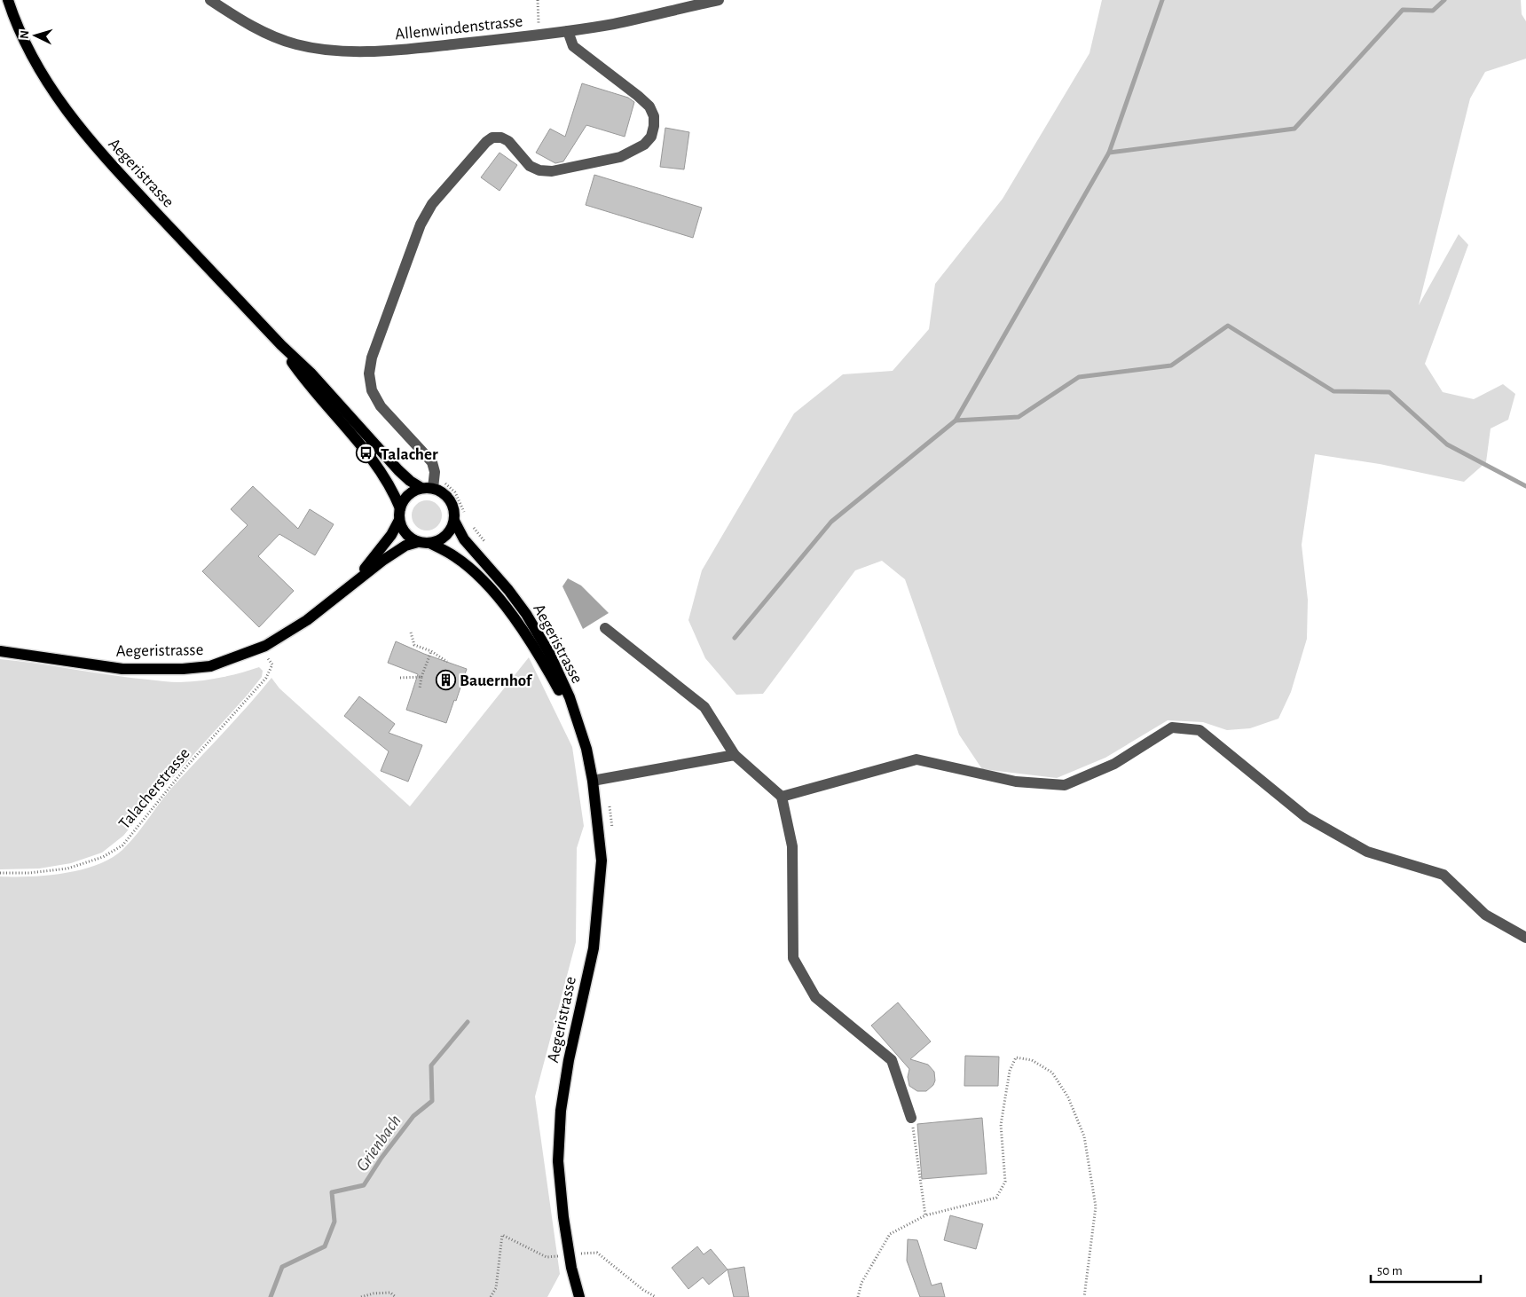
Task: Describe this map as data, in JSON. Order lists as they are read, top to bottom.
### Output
{
  "streets": {
    "main road": ["Aegeristrasse"],
    "street": ["Allenwindenstrasse"],
    "path": ["Talacherstrasse"]
  },
  "crossings": [
    ["Aegeristrasse", "Talacherstrasse"]
  ],
  "water": ["Grienbach"],
  "places": {
    "bus stop": ["Talacher"],
    "building": ["Bauernhof"]
  },
  "scale_bar": "50 m",
  "north": "left"
}
